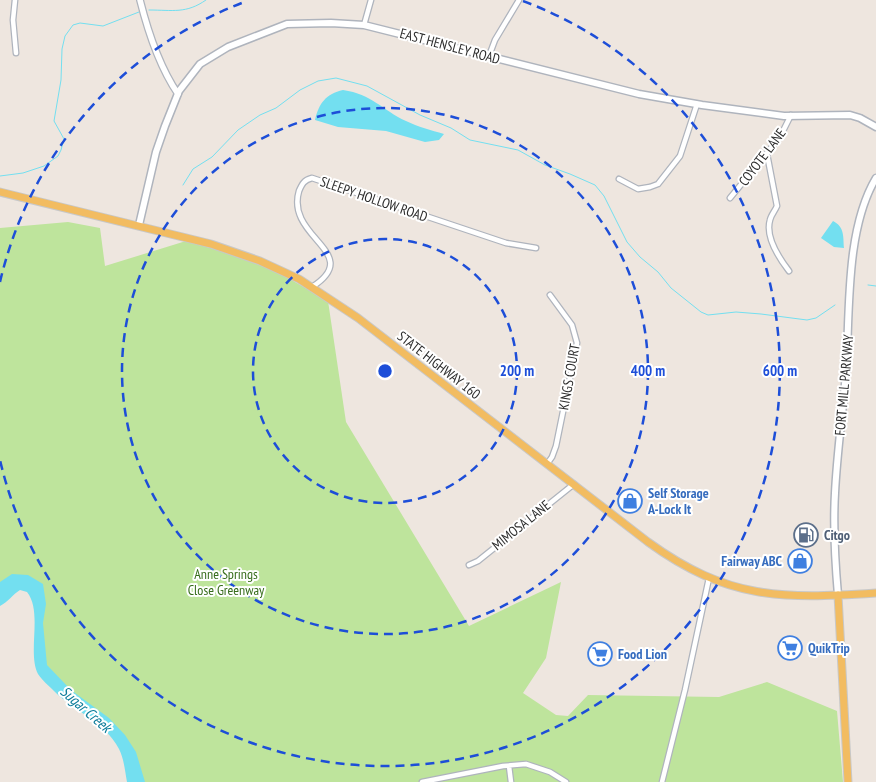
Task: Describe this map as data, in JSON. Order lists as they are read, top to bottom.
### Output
{
  "streets": {
    "main road": ["EAST HENSLEY ROAD", "STATE HIGHWAY 160", "FORT MILL PARKWAY"],
    "street": [
      "COYOTE LANE",
      "SLEEPY HOLLOW ROAD",
      "KINGS COURT",
      "MIMOSA LANE"
    ]
  },
  "crossings": [
    ["EAST HENSLEY ROAD", "COYOTE LANE"],
    ["EAST HENSLEY ROAD", "STATE HIGHWAY 160"],
    ["SLEEPY HOLLOW ROAD", "STATE HIGHWAY 160"],
    ["STATE HIGHWAY 160", "KINGS COURT"],
    ["STATE HIGHWAY 160", "FORT MILL PARKWAY"],
    ["STATE HIGHWAY 160", "MIMOSA LANE"]
  ],
  "water": ["Sugar Creek"],
  "parks": ["Anne Springs Close Greenway"],
  "places": {
    "shop": ["Self Storage A-Lock It", "Fairway ABC"],
    "fuel station": ["Citgo"],
    "supermarket": ["QuikTrip", "Food Lion"]
  },
  "rings": ["200 m", "400 m", "600 m"]
}
